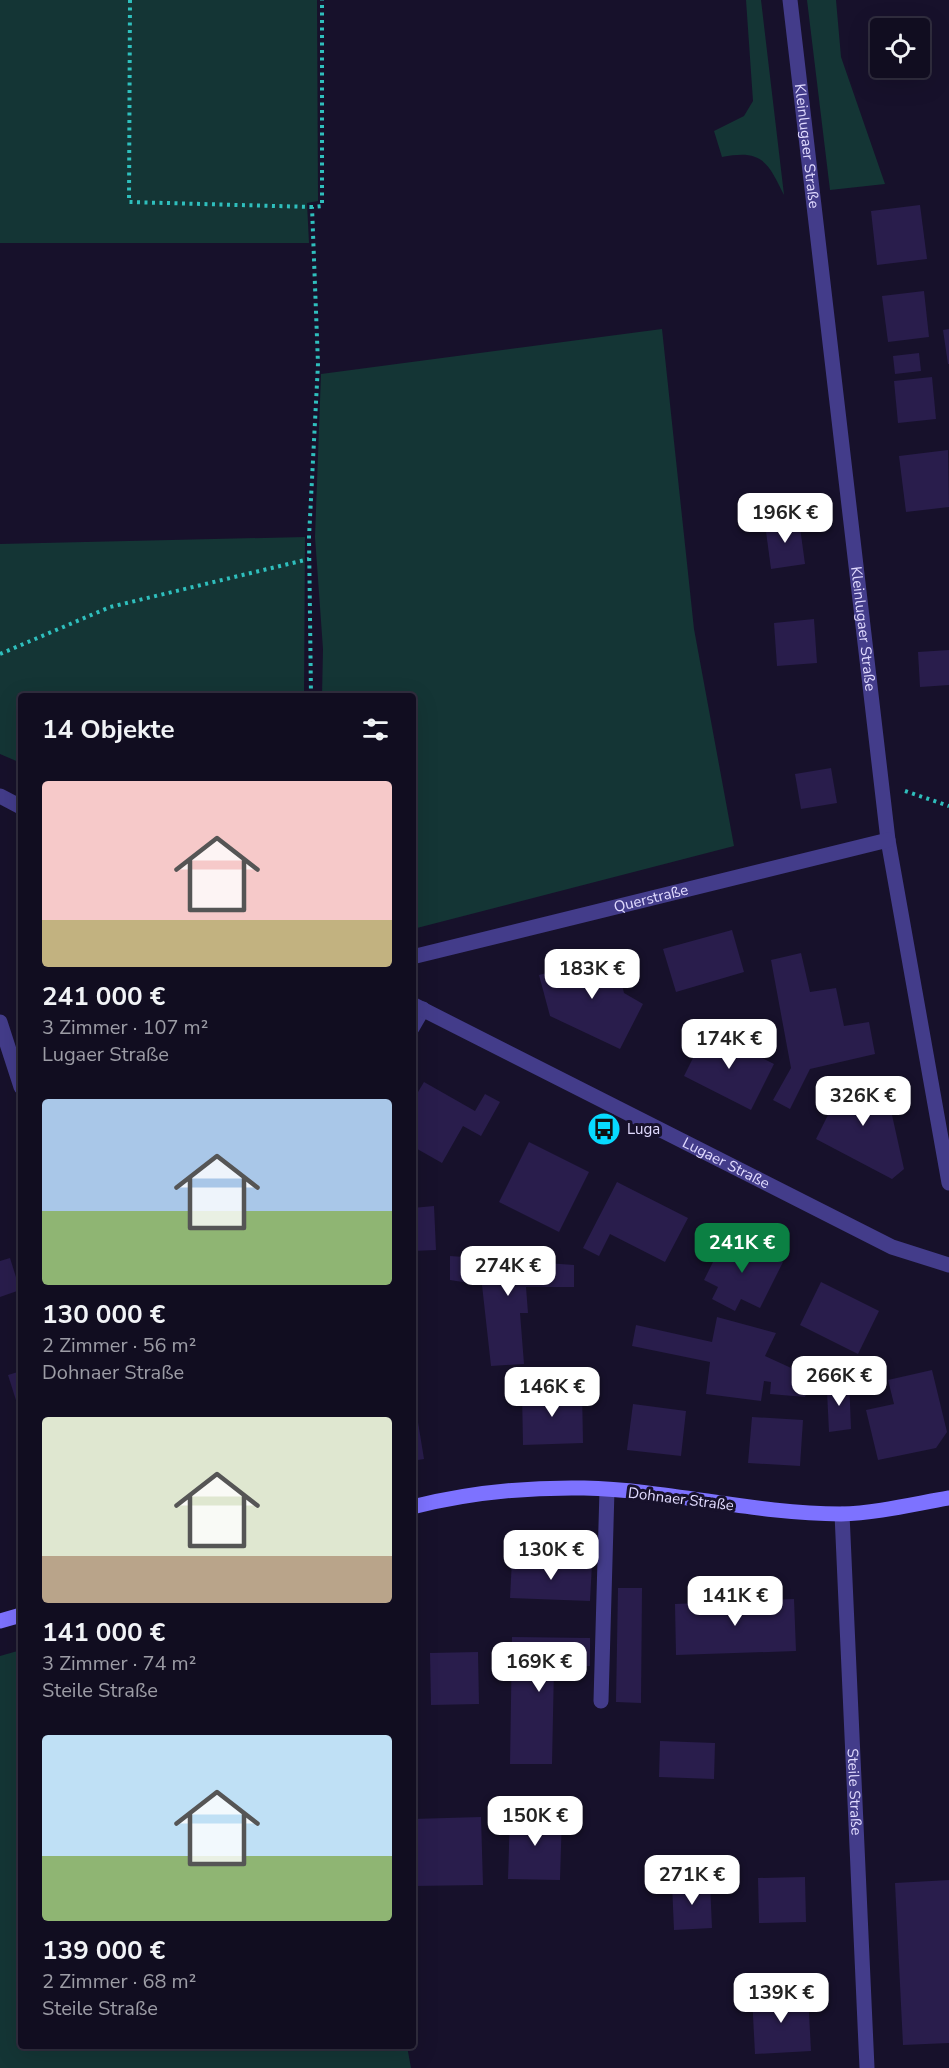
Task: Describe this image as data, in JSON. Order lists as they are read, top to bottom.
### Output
{
  "streets": {
    "main road": ["Dohnaer Straße"],
    "street": [
      "Kleinlugaer Straße",
      "Querstraße",
      "Lugaer Straße",
      "Steile Straße"
    ]
  },
  "crossings": [
    ["Kleinlugaer Straße", "Querstraße"],
    ["Dohnaer Straße", "Steile Straße"]
  ],
  "places": {
    "bus stop": ["Luga"]
  },
  "page": {
    "price": [
      "196K €",
      "183K €",
      "174K €",
      "326K €",
      "241K €",
      "274K €",
      "266K €",
      "146K €",
      "130K €",
      "141K €",
      "169K €",
      "150K €",
      "271K €",
      "139K €"
    ],
    "heading": "14 Objekte",
    "list": [
      {
        "name": "241 000 €",
        "note": "3 Zimmer · 107 m² · Lugaer Straße"
      },
      {
        "name": "130 000 €",
        "note": "2 Zimmer · 56 m² · Dohnaer Straße"
      },
      {
        "name": "141 000 €",
        "note": "3 Zimmer · 74 m² · Steile Straße"
      },
      {
        "name": "139 000 €",
        "note": "2 Zimmer · 68 m² · Steile Straße"
      }
    ]
  }
}
